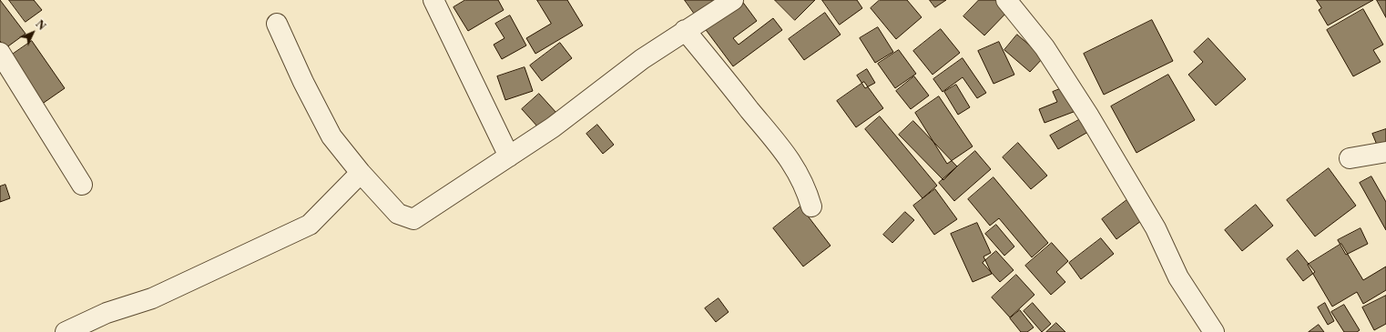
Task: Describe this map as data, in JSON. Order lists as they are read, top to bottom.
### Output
{
  "north": "top right"
}
